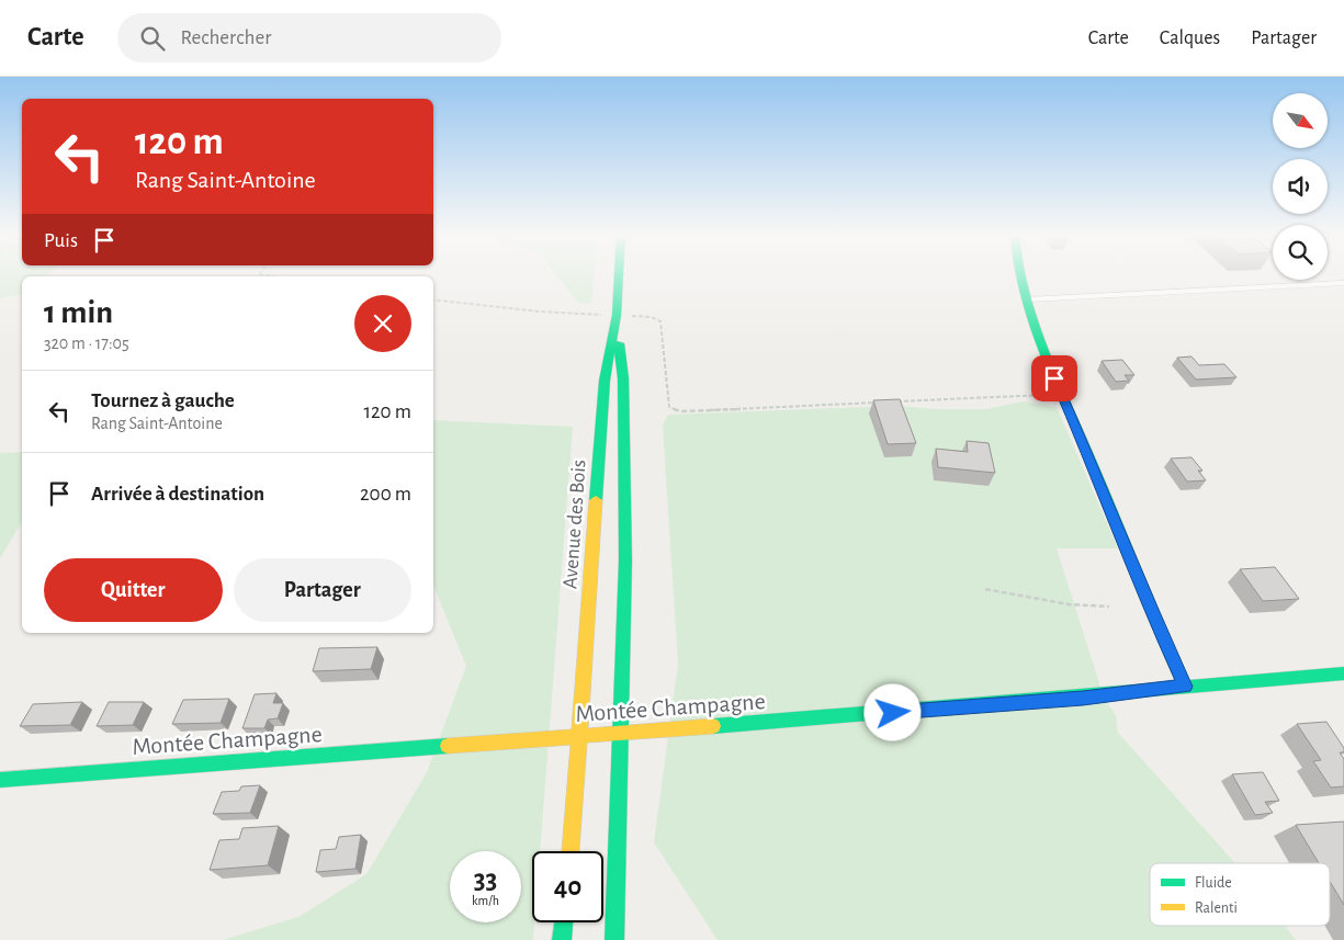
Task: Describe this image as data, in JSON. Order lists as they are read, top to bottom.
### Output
{
  "streets": {
    "main road": ["Avenue des Bois", "Montée Champagne"]
  },
  "crossings": [
    ["Avenue des Bois", "Montée Champagne"]
  ],
  "legend": ["Fluide", "Ralenti"],
  "north": "bottom right",
  "page": {
    "header": "Carte",
    "search": "Rechercher",
    "nav": ["Carte", "Calques", "Partager"],
    "turn": ["120 m", "Rang Saint-Antoine"],
    "then": "Puis",
    "heading": ["1 min", "320 m · 17:05"],
    "list": [
      {
        "name": "Tournez à gauche",
        "note": "Rang Saint-Antoine",
        "value": "120 m"
      },
      {
        "name": "Arrivée à destination",
        "value": "200 m"
      }
    ],
    "buttons": ["Quitter", "Partager"],
    "speed": "33 km/h",
    "limit": "40"
  }
}
